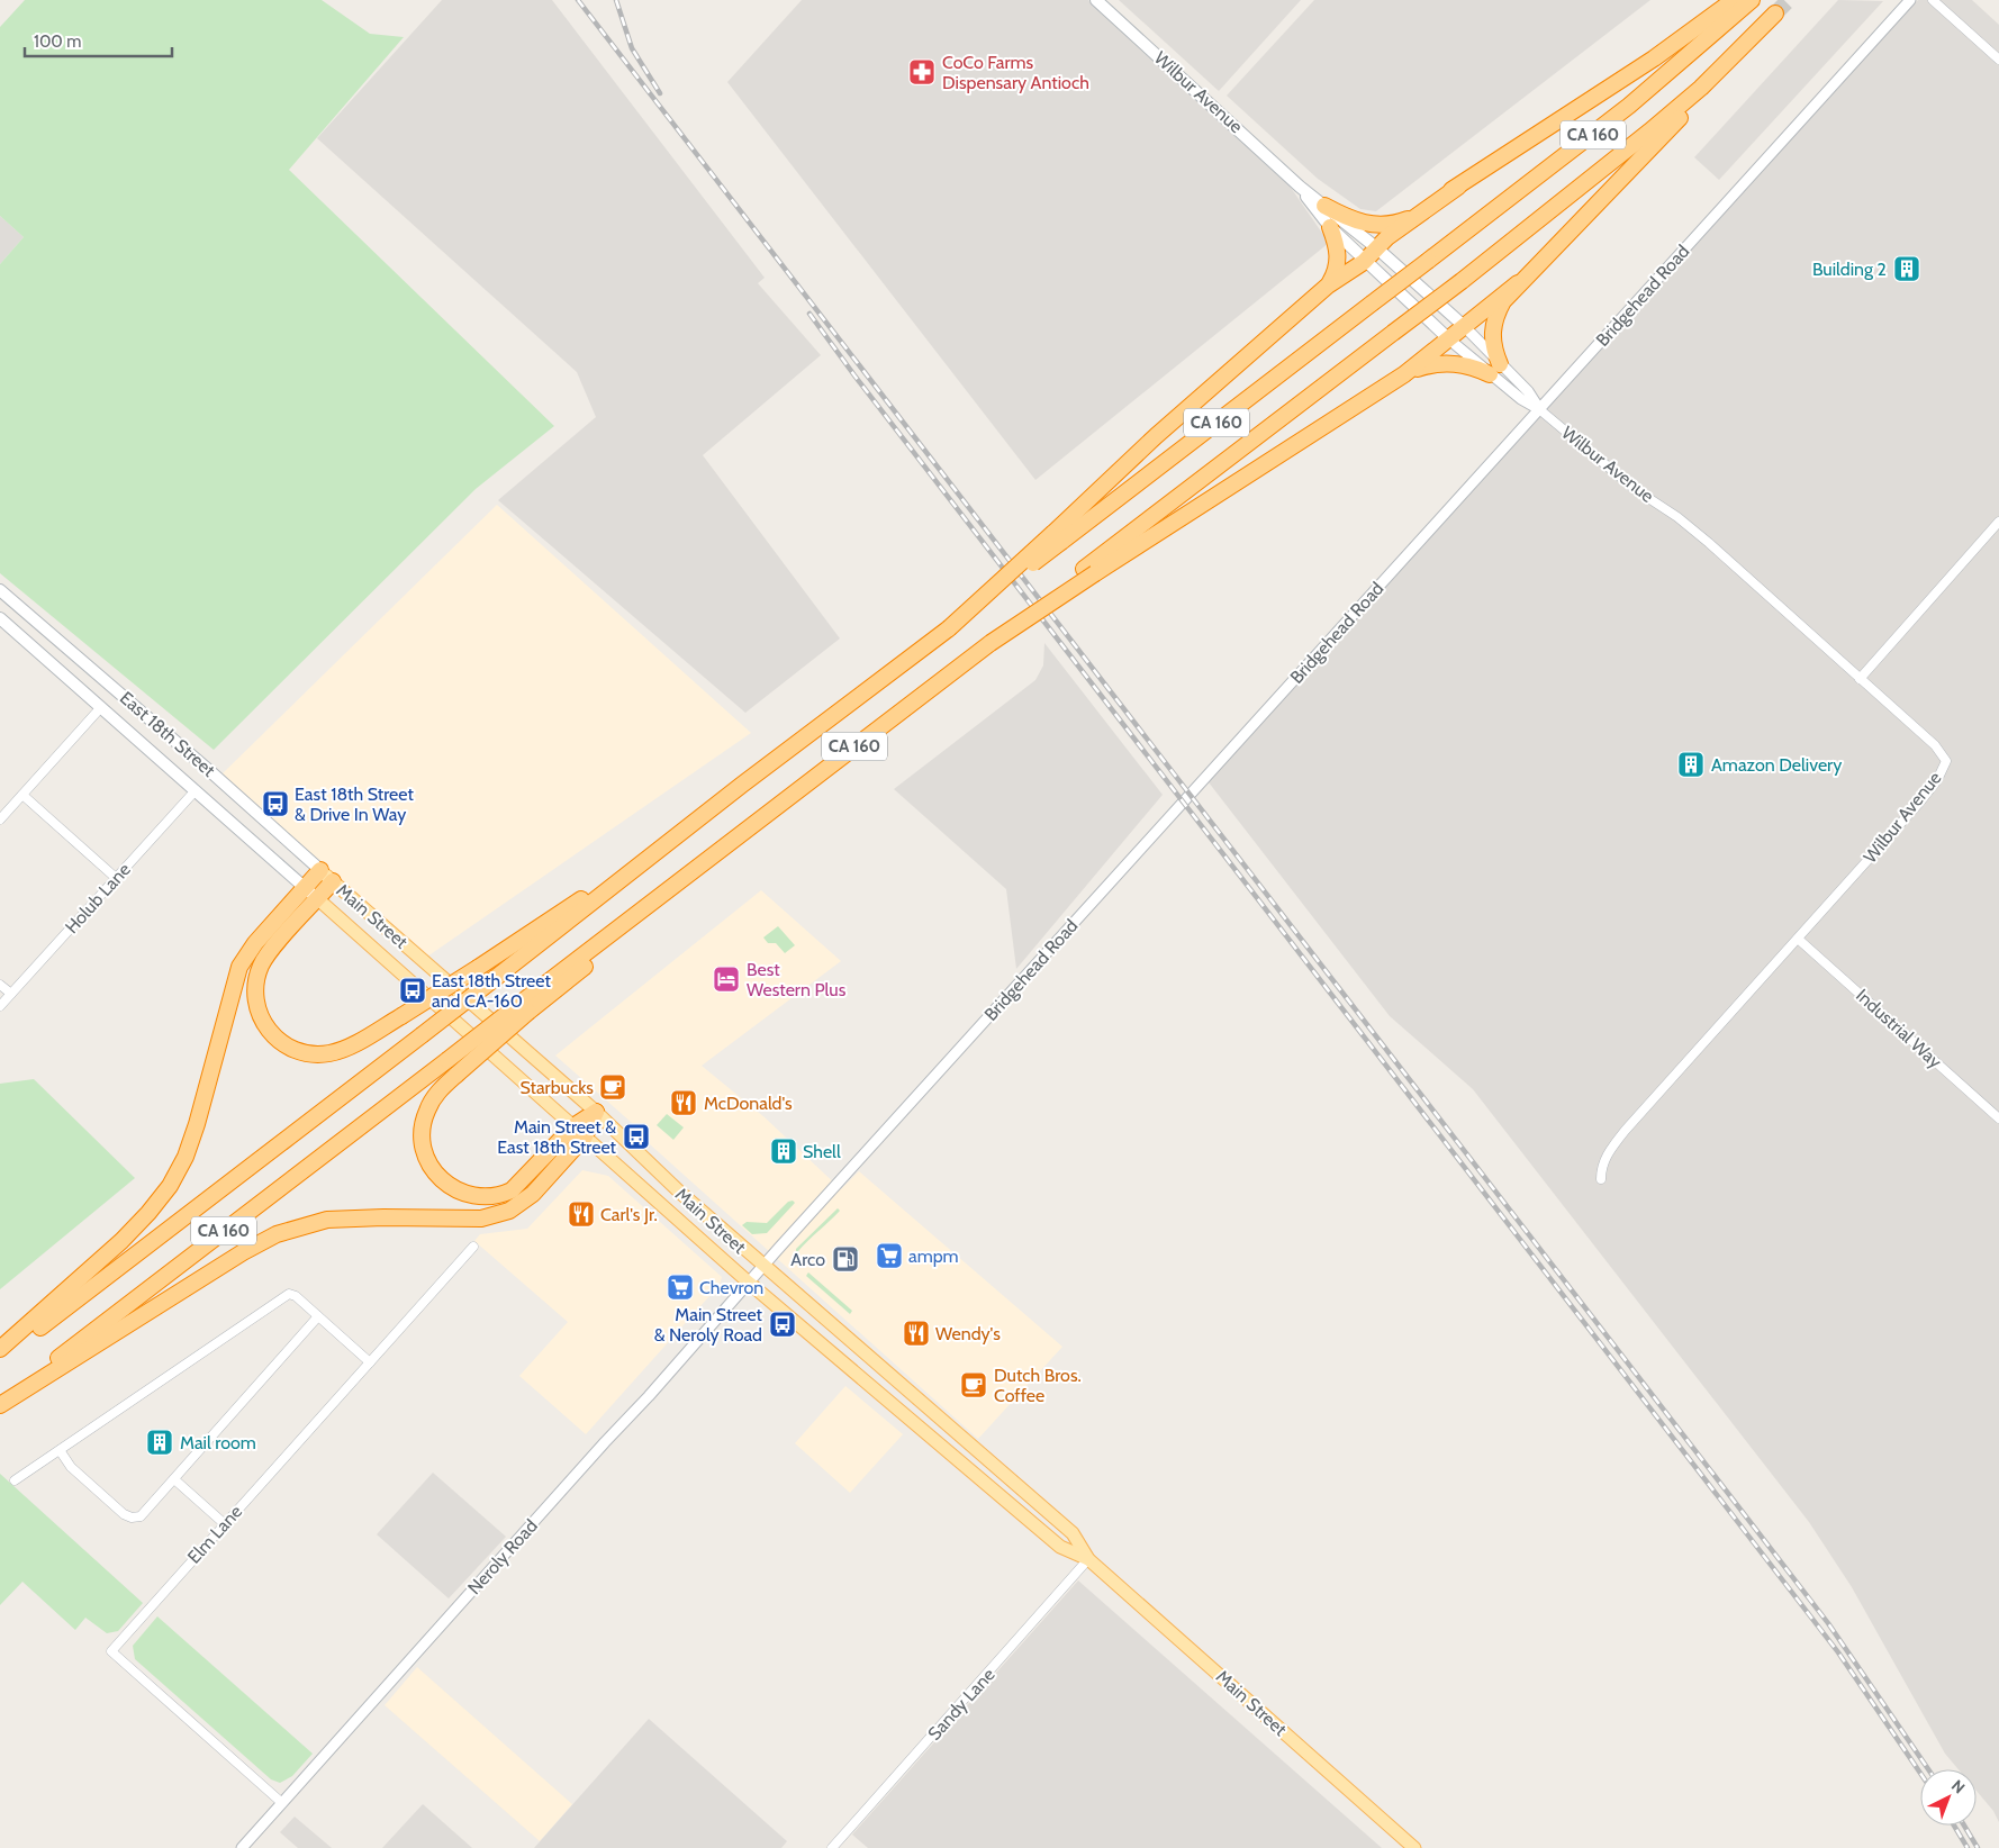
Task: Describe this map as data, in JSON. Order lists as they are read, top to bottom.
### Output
{
  "streets": {
    "highway": ["CA 160"],
    "main road": ["Wilbur Avenue", "East 18th Street", "Main Street"],
    "street": [
      "Bridgehead Road",
      "Holub Lane",
      "Industrial Way",
      "Elm Lane",
      "Neroly Road",
      "Sandy Lane"
    ]
  },
  "crossings": [
    ["Wilbur Avenue", "Bridgehead Road"],
    ["Wilbur Avenue", "Industrial Way"],
    ["Bridgehead Road", "Main Street"],
    ["Bridgehead Road", "Neroly Road"],
    ["East 18th Street", "Holub Lane"],
    ["East 18th Street", "Main Street"],
    ["Main Street", "Neroly Road"],
    ["Main Street", "Sandy Lane"],
    ["Elm Lane", "Neroly Road"]
  ],
  "places": {
    "pharmacy": ["CoCo Farms Dispensary Antioch"],
    "building": [
      "Building 2",
      "Amazon Delivery",
      "Shell",
      "Mail room"
    ],
    "bus stop": [
      "East 18th Street & Drive In Way",
      "East 18th Street and CA-160",
      "Main Street & East 18th Street",
      "Main Street & Neroly Road"
    ],
    "hotel": ["Best Western Plus"],
    "cafe": ["Starbucks", "Dutch Bros. Coffee"],
    "restaurant": ["McDonald's", "Carl's Jr.", "Wendy's"],
    "supermarket": ["ampm", "Chevron"],
    "fuel station": ["Arco"]
  },
  "scale_bar": "100 m",
  "north": "top right"
}
